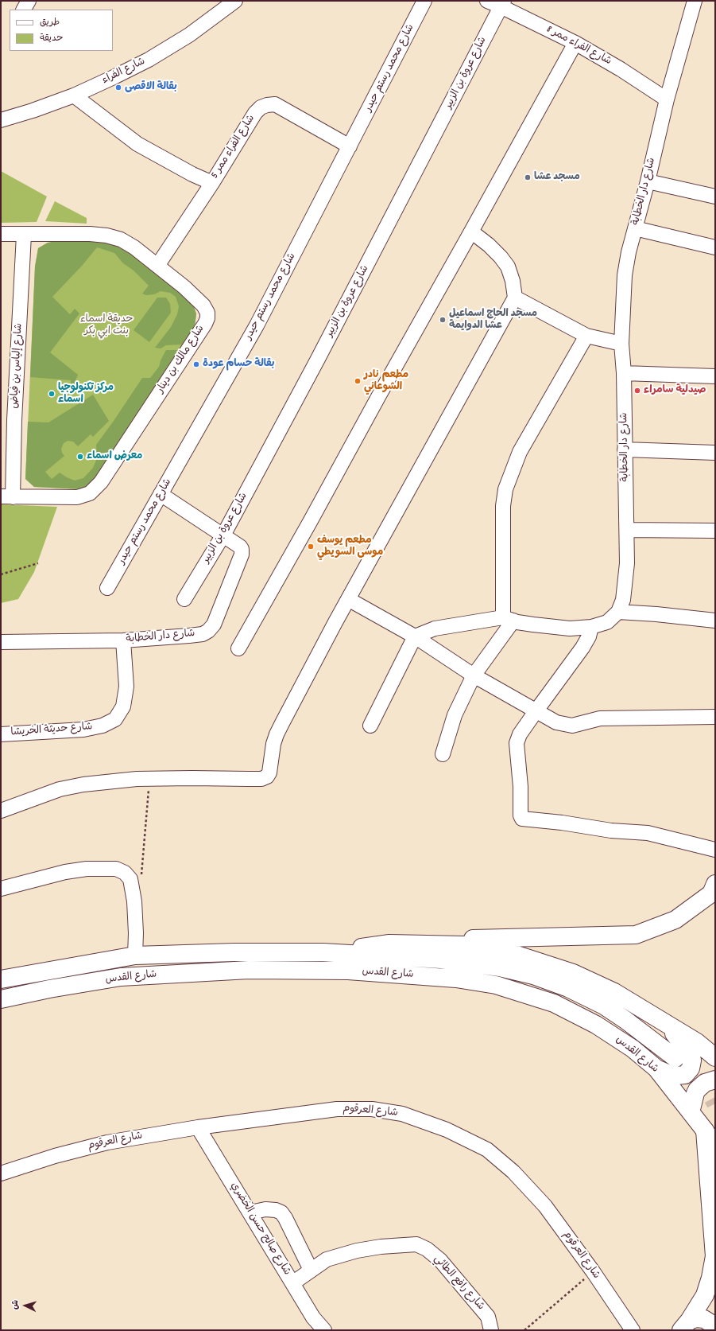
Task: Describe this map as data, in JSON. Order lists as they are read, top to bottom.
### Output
{
  "streets": {
    "main road": ["شارع القدس"],
    "street": [
      "شارع الفراء ممر 8",
      "شارع محمد رستم حيدر",
      "شارع الفراء",
      "شارع عروة بن الزبير",
      "شارع الفراء ممر 5",
      "شارع دار الخطابة",
      "شارع مالك بن دينار",
      "شارع إلياس بن فياض",
      "شارع حديثة الخريشا",
      "شارع العرقوم",
      "شارع صالح حسن الخضري",
      "شارع رافع الطائي"
    ]
  },
  "crossings": [
    ["شارع الفراء ممر 8", "شارع عروة بن الزبير"],
    ["شارع الفراء ممر 8", "شارع دار الخطابة"],
    ["شارع محمد رستم حيدر", "شارع الفراء ممر 5"],
    ["شارع محمد رستم حيدر", "شارع دار الخطابة"],
    ["شارع الفراء", "شارع الفراء ممر 5"],
    ["شارع عروة بن الزبير", "شارع دار الخطابة"],
    ["شارع دار الخطابة", "شارع حديثة الخريشا"],
    ["شارع مالك بن دينار", "شارع إلياس بن فياض"],
    ["شارع العرقوم", "شارع صالح حسن الخضري"],
    ["شارع صالح حسن الخضري", "شارع رافع الطائي"]
  ],
  "parks": ["حديقة اسماء بنت ابي بكر"],
  "places": [
    "بقالة الاقصى",
    "مسجد عشا",
    "مسجد الحاج اسماعيل عشا الدوايمة",
    "بقالة حسام عودة",
    "مطعم نادر الشوعاني",
    "صيدلية سامراء",
    "مركز تكنولوجيا اسماء",
    "معرض اسماء",
    "مطعم يوسف موسى السويطي"
  ],
  "legend": ["طريق", "حديقة"],
  "north": "left"
}
